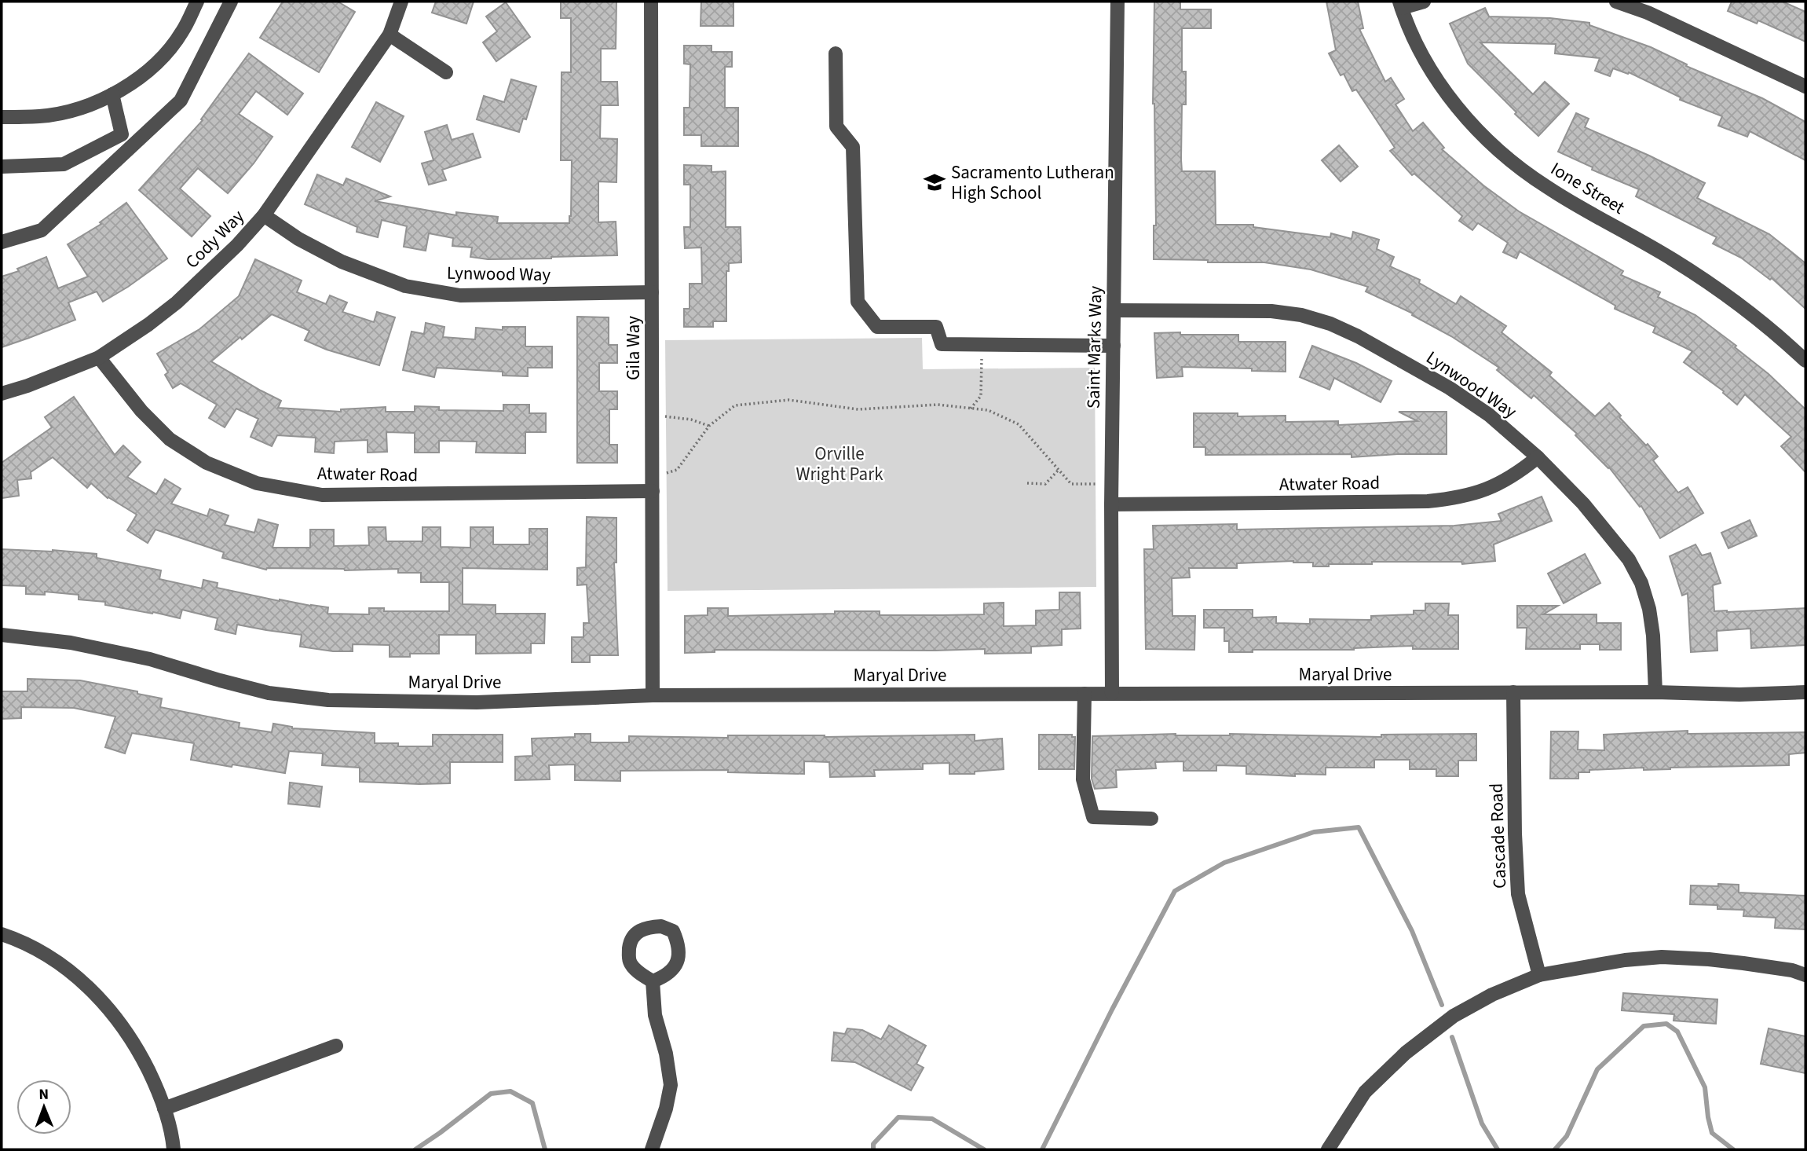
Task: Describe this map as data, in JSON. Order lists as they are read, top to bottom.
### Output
{
  "streets": {
    "street": [
      "Ione Street",
      "Cody Way",
      "Lynwood Way",
      "Saint Marks Way",
      "Gila Way",
      "Atwater Road",
      "Maryal Drive",
      "Cascade Road"
    ]
  },
  "crossings": [
    ["Cody Way", "Lynwood Way"],
    ["Cody Way", "Atwater Road"],
    ["Lynwood Way", "Saint Marks Way"],
    ["Lynwood Way", "Gila Way"],
    ["Lynwood Way", "Atwater Road"],
    ["Lynwood Way", "Maryal Drive"],
    ["Saint Marks Way", "Atwater Road"],
    ["Saint Marks Way", "Maryal Drive"],
    ["Gila Way", "Atwater Road"],
    ["Gila Way", "Maryal Drive"],
    ["Maryal Drive", "Cascade Road"]
  ],
  "parks": ["Orville Wright Park"],
  "places": {
    "school or university": ["Sacramento Lutheran High School"]
  },
  "north": "top"
}
